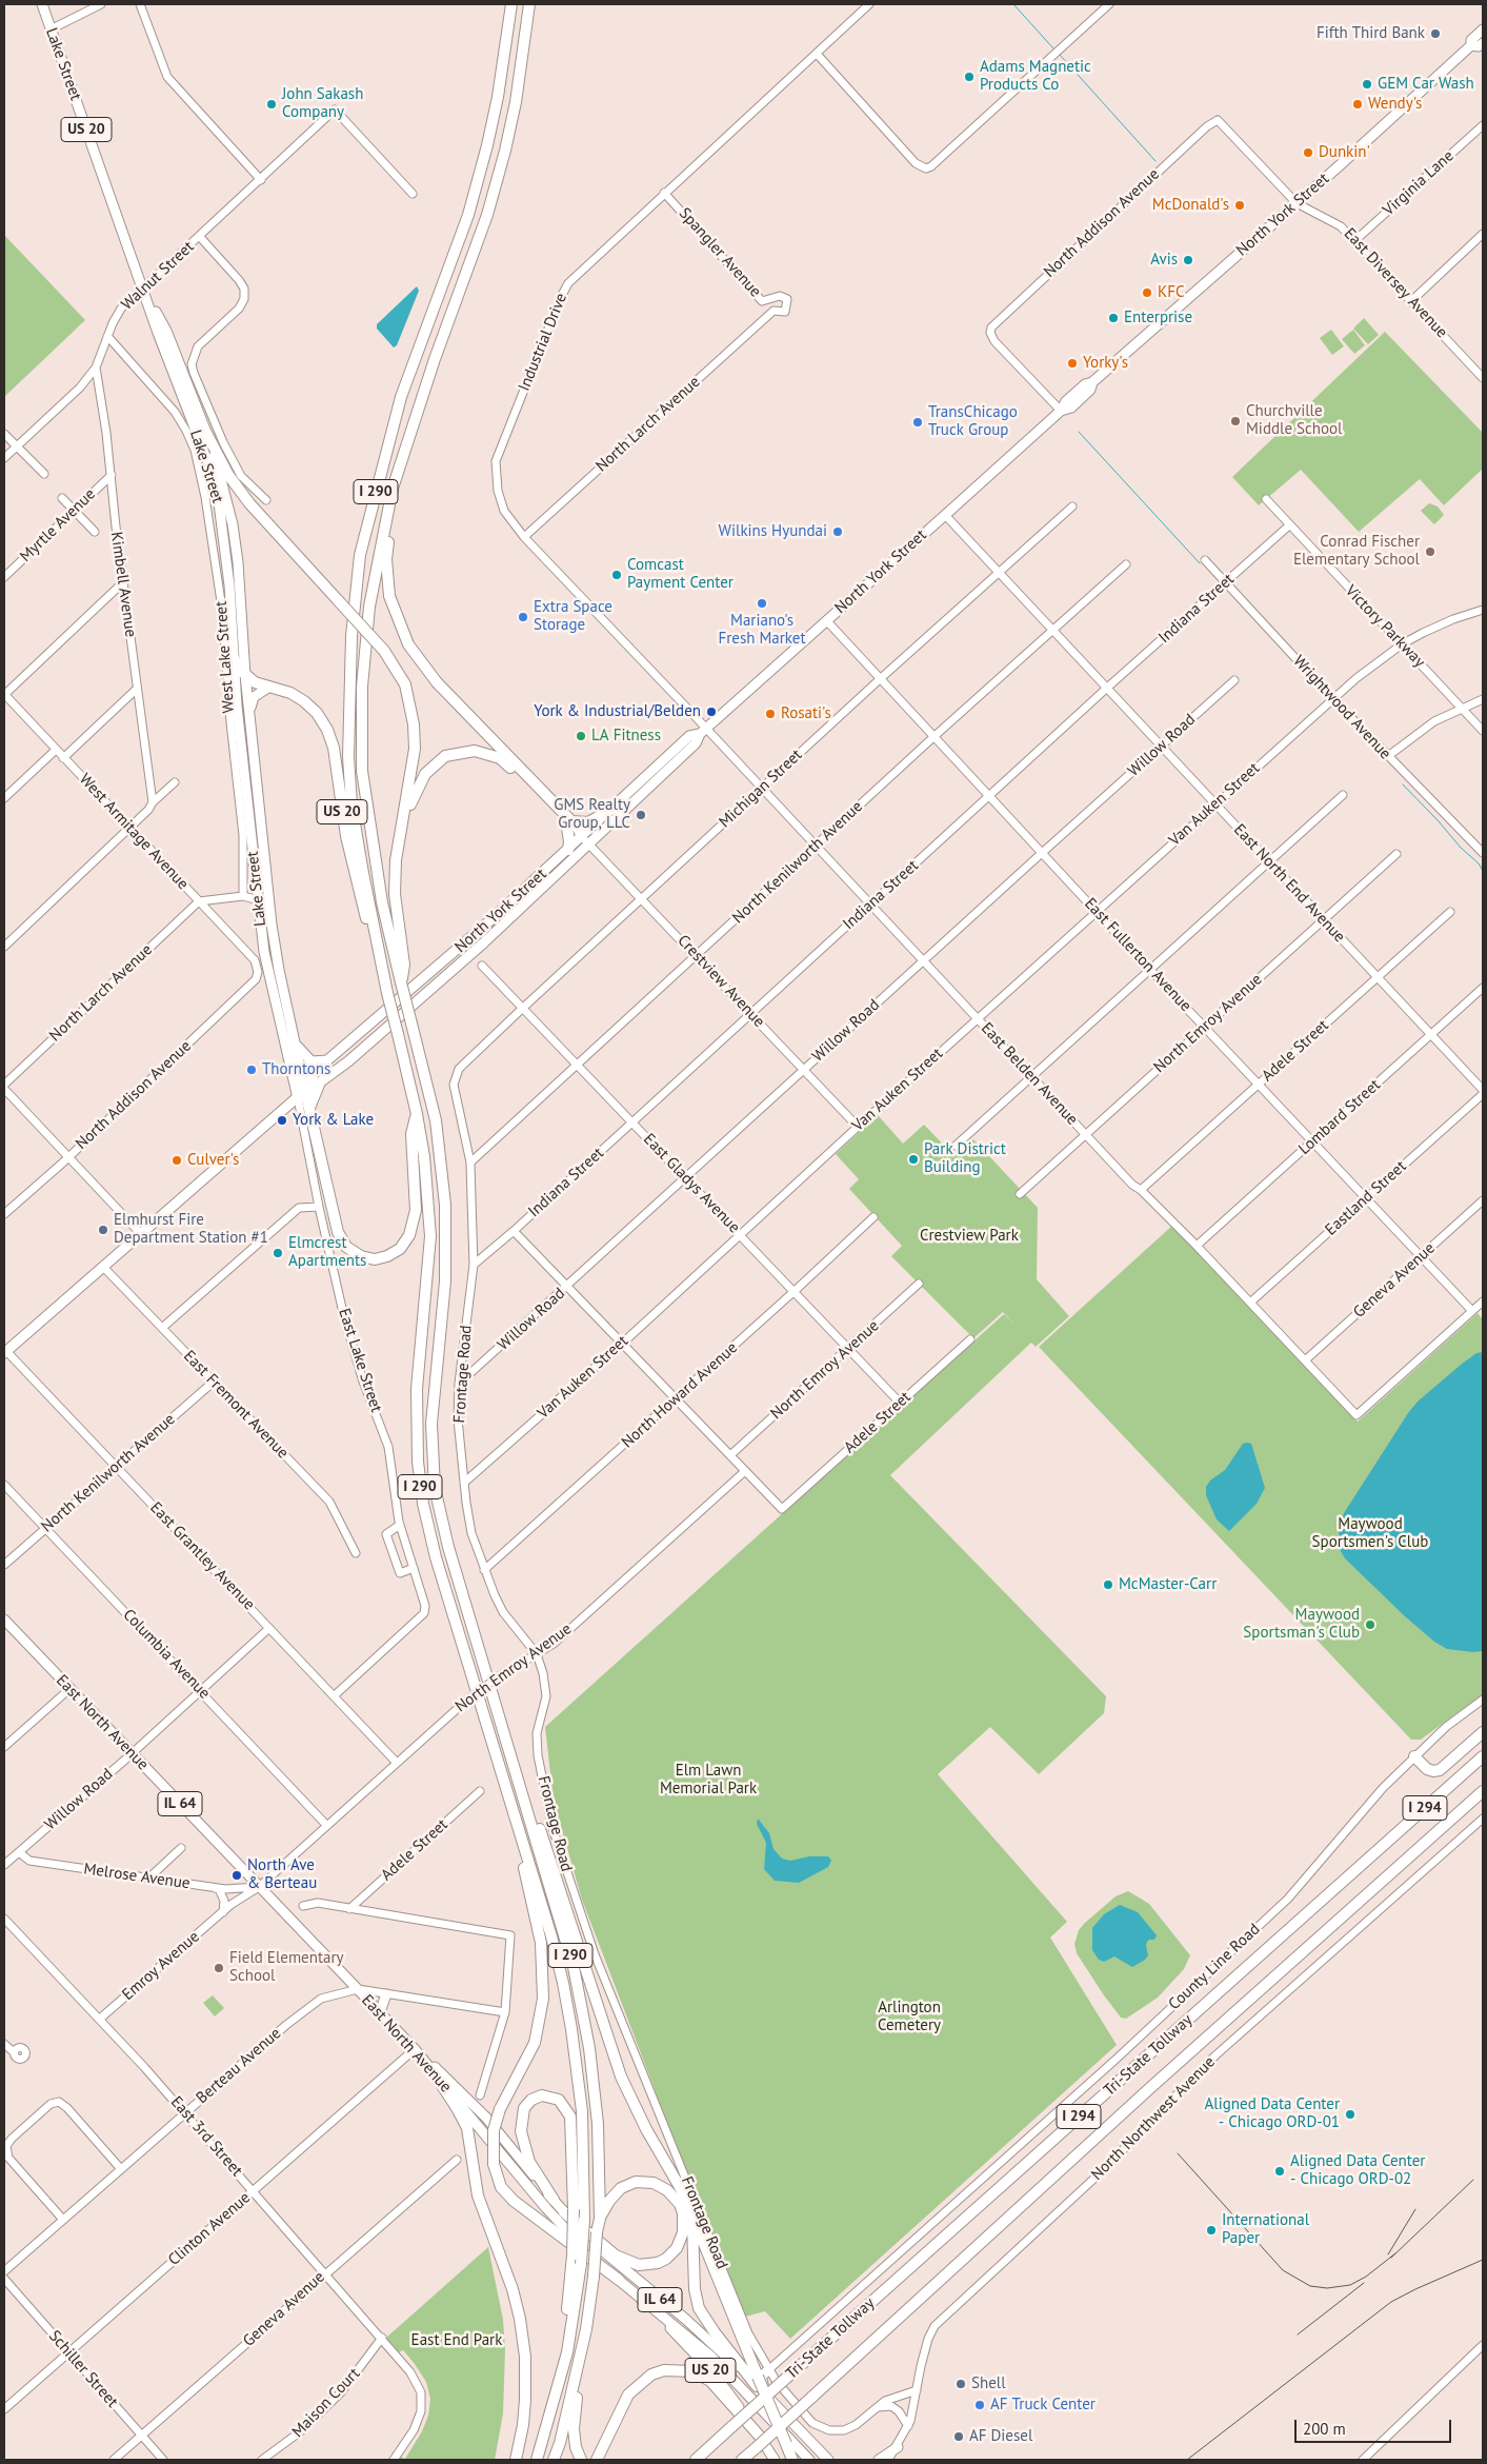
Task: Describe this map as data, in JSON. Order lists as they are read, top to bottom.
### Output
{
  "streets": {
    "highway": [
      "US 20",
      "I 290",
      "I 294",
      "Tri-State Tollway"
    ],
    "main road": [
      "Lake Street",
      "North York Street",
      "East North Avenue",
      "IL 64"
    ],
    "street": [
      "Virginia Lane",
      "North Addison Avenue",
      "Spangler Avenue",
      "Walnut Street",
      "East Diversey Avenue",
      "Industrial Drive",
      "North Larch Avenue",
      "Myrtle Avenue",
      "Kimbell Avenue",
      "Indiana Street",
      "Victory Parkway",
      "West Lake Street",
      "Wrightwood Avenue",
      "Willow Road",
      "Michigan Street",
      "Van Auken Street",
      "West Armitage Avenue",
      "North Kenilworth Avenue",
      "East North End Avenue",
      "East Fullerton Avenue",
      "Crestview Avenue",
      "North Emroy Avenue",
      "Adele Street",
      "East Belden Avenue",
      "Lombard Street",
      "East Gladys Avenue",
      "Eastland Street",
      "Geneva Avenue",
      "East Lake Street",
      "Frontage Road",
      "North Howard Avenue",
      "East Fremont Avenue",
      "East Grantley Avenue",
      "Columbia Avenue",
      "Melrose Avenue",
      "Emroy Avenue",
      "County Line Road",
      "Berteau Avenue",
      "North Northwest Avenue",
      "East 3rd Street",
      "Clinton Avenue",
      "Schiller Street",
      "Maison Court"
    ]
  },
  "crossings": [
    ["Lake Street", "US 20"],
    ["Lake Street", "North York Street"],
    ["Lake Street", "Walnut Street"],
    ["Lake Street", "East Lake Street"],
    ["US 20", "I 290"],
    ["US 20", "East North Avenue"],
    ["US 20", "IL 64"],
    ["US 20", "Tri-State Tollway"],
    ["Virginia Lane", "East Diversey Avenue"],
    ["North York Street", "North Addison Avenue"],
    ["North York Street", "East Diversey Avenue"],
    ["North York Street", "Industrial Drive"],
    ["North York Street", "East North End Avenue"],
    ["North York Street", "East Fullerton Avenue"],
    ["North York Street", "Crestview Avenue"],
    ["North York Street", "East Belden Avenue"],
    ["North York Street", "East Lake Street"],
    ["North York Street", "East Fremont Avenue"],
    ["North York Street", "East Grantley Avenue"],
    ["North Addison Avenue", "East Diversey Avenue"],
    ["North Addison Avenue", "West Armitage Avenue"],
    ["Spangler Avenue", "Industrial Drive"],
    ["Spangler Avenue", "North Larch Avenue"],
    ["Walnut Street", "Kimbell Avenue"],
    ["Walnut Street", "West Lake Street"],
    ["Industrial Drive", "North Larch Avenue"],
    ["Industrial Drive", "East Belden Avenue"],
    ["North Larch Avenue", "West Armitage Avenue"],
    ["Myrtle Avenue", "Kimbell Avenue"],
    ["Indiana Street", "Victory Parkway"],
    ["Indiana Street", "Wrightwood Avenue"],
    ["Indiana Street", "East North End Avenue"],
    ["Indiana Street", "East Fullerton Avenue"],
    ["Indiana Street", "Crestview Avenue"],
    ["Indiana Street", "East Belden Avenue"],
    ["Indiana Street", "East Gladys Avenue"],
    ["Indiana Street", "Frontage Road"],
    ["Victory Parkway", "Van Auken Street"],
    ["Wrightwood Avenue", "Van Auken Street"],
    ["Willow Road", "East North End Avenue"],
    ["Willow Road", "East Fullerton Avenue"],
    ["Willow Road", "Crestview Avenue"],
    ["Willow Road", "East Belden Avenue"],
    ["Willow Road", "East Gladys Avenue"],
    ["Willow Road", "Frontage Road"],
    ["Willow Road", "East Grantley Avenue"],
    ["Willow Road", "Columbia Avenue"],
    ["Willow Road", "East North Avenue"],
    ["Willow Road", "Melrose Avenue"],
    ["Michigan Street", "East North End Avenue"],
    ["Michigan Street", "East Fullerton Avenue"],
    ["Michigan Street", "Crestview Avenue"],
    ["Michigan Street", "East Belden Avenue"],
    ["Michigan Street", "East Gladys Avenue"],
    ["Michigan Street", "Frontage Road"],
    ["Van Auken Street", "East North End Avenue"],
    ["Van Auken Street", "East Fullerton Avenue"],
    ["Van Auken Street", "Crestview Avenue"],
    ["Van Auken Street", "East Belden Avenue"],
    ["Van Auken Street", "East Gladys Avenue"],
    ["Van Auken Street", "Frontage Road"],
    ["North Kenilworth Avenue", "East North End Avenue"],
    ["North Kenilworth Avenue", "East Fullerton Avenue"],
    ["North Kenilworth Avenue", "Crestview Avenue"],
    ["North Kenilworth Avenue", "East Belden Avenue"],
    ["North Kenilworth Avenue", "East Gladys Avenue"],
    ["North Kenilworth Avenue", "Frontage Road"],
    ["North Kenilworth Avenue", "East Fremont Avenue"],
    ["North Kenilworth Avenue", "East Grantley Avenue"],
    ["North Kenilworth Avenue", "Columbia Avenue"],
    ["East North End Avenue", "North Emroy Avenue"],
    ["East North End Avenue", "Adele Street"],
    ["East North End Avenue", "Lombard Street"],
    ["East Fullerton Avenue", "North Emroy Avenue"],
    ["East Fullerton Avenue", "Adele Street"],
    ["East Fullerton Avenue", "East Belden Avenue"],
    ["East Fullerton Avenue", "Lombard Street"],
    ["East Fullerton Avenue", "Eastland Street"],
    ["East Fullerton Avenue", "Geneva Avenue"],
    ["North Emroy Avenue", "Adele Street"],
    ["North Emroy Avenue", "East Belden Avenue"],
    ["North Emroy Avenue", "East Gladys Avenue"],
    ["North Emroy Avenue", "Frontage Road"],
    ["North Emroy Avenue", "East Grantley Avenue"],
    ["North Emroy Avenue", "Columbia Avenue"],
    ["North Emroy Avenue", "East North Avenue"],
    ["North Emroy Avenue", "Melrose Avenue"],
    ["North Emroy Avenue", "Emroy Avenue"],
    ["Adele Street", "East Belden Avenue"],
    ["Adele Street", "East Gladys Avenue"],
    ["East Belden Avenue", "Lombard Street"],
    ["East Belden Avenue", "Eastland Street"],
    ["East Belden Avenue", "Geneva Avenue"],
    ["East Gladys Avenue", "North Howard Avenue"],
    ["Geneva Avenue", "East 3rd Street"],
    ["Geneva Avenue", "Schiller Street"],
    ["East Lake Street", "East Grantley Avenue"],
    ["Frontage Road", "North Howard Avenue"],
    ["Frontage Road", "County Line Road"],
    ["Frontage Road", "North Northwest Avenue"],
    ["East North Avenue", "IL 64"],
    ["East North Avenue", "Melrose Avenue"],
    ["East North Avenue", "Emroy Avenue"],
    ["East North Avenue", "Berteau Avenue"],
    ["East North Avenue", "Clinton Avenue"],
    ["Melrose Avenue", "Emroy Avenue"],
    ["Emroy Avenue", "East 3rd Street"],
    ["Berteau Avenue", "East 3rd Street"],
    ["East 3rd Street", "Clinton Avenue"],
    ["East 3rd Street", "Maison Court"],
    ["Clinton Avenue", "Schiller Street"]
  ],
  "parks": [
    "Crestview Park",
    "Maywood Sportsmen's Club",
    "Elm Lawn Memorial Park",
    "Arlington Cemetery",
    "East End Park"
  ],
  "places": [
    "Fifth Third Bank",
    "Adams Magnetic Products Co",
    "GEM Car Wash",
    "John Sakash Company",
    "Wendy's",
    "Dunkin'",
    "McDonald's",
    "Avis",
    "KFC",
    "Enterprise",
    "Yorky's",
    "Churchville Middle School",
    "TransChicago Truck Group",
    "Wilkins Hyundai",
    "Conrad Fischer Elementary School",
    "Comcast Payment Center",
    "Mariano's Fresh Market",
    "Extra Space Storage",
    "York & Industrial/Belden",
    "Rosati's",
    "LA Fitness",
    "GMS Realty Group, LLC",
    "Thorntons",
    "York & Lake",
    "Park District Building",
    "Culver's",
    "Elmhurst Fire Department Station #1",
    "Elmcrest Apartments",
    "McMaster-Carr",
    "Maywood Sportsman's Club",
    "North Ave & Berteau",
    "Field Elementary School",
    "Aligned Data Center - Chicago ORD-01",
    "Aligned Data Center - Chicago ORD-02",
    "International Paper",
    "Shell",
    "AF Truck Center",
    "AF Diesel"
  ],
  "scale_bar": "200 m"
}
